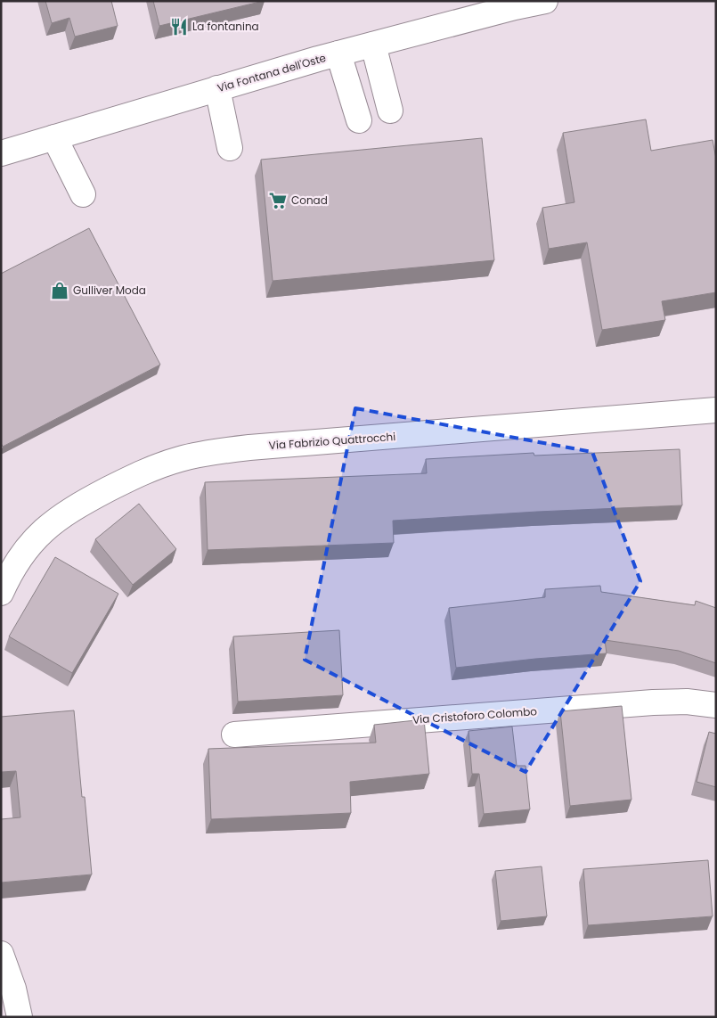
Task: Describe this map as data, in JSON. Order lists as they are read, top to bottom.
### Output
{
  "streets": {
    "street": ["Via Fontana dell'Oste", "Via Fabrizio Quattrocchi", "Via Cristoforo Colombo"]
  },
  "places": {
    "restaurant": ["La fontanina"],
    "supermarket": ["Conad"],
    "shop": ["Gulliver Moda"]
  }
}
